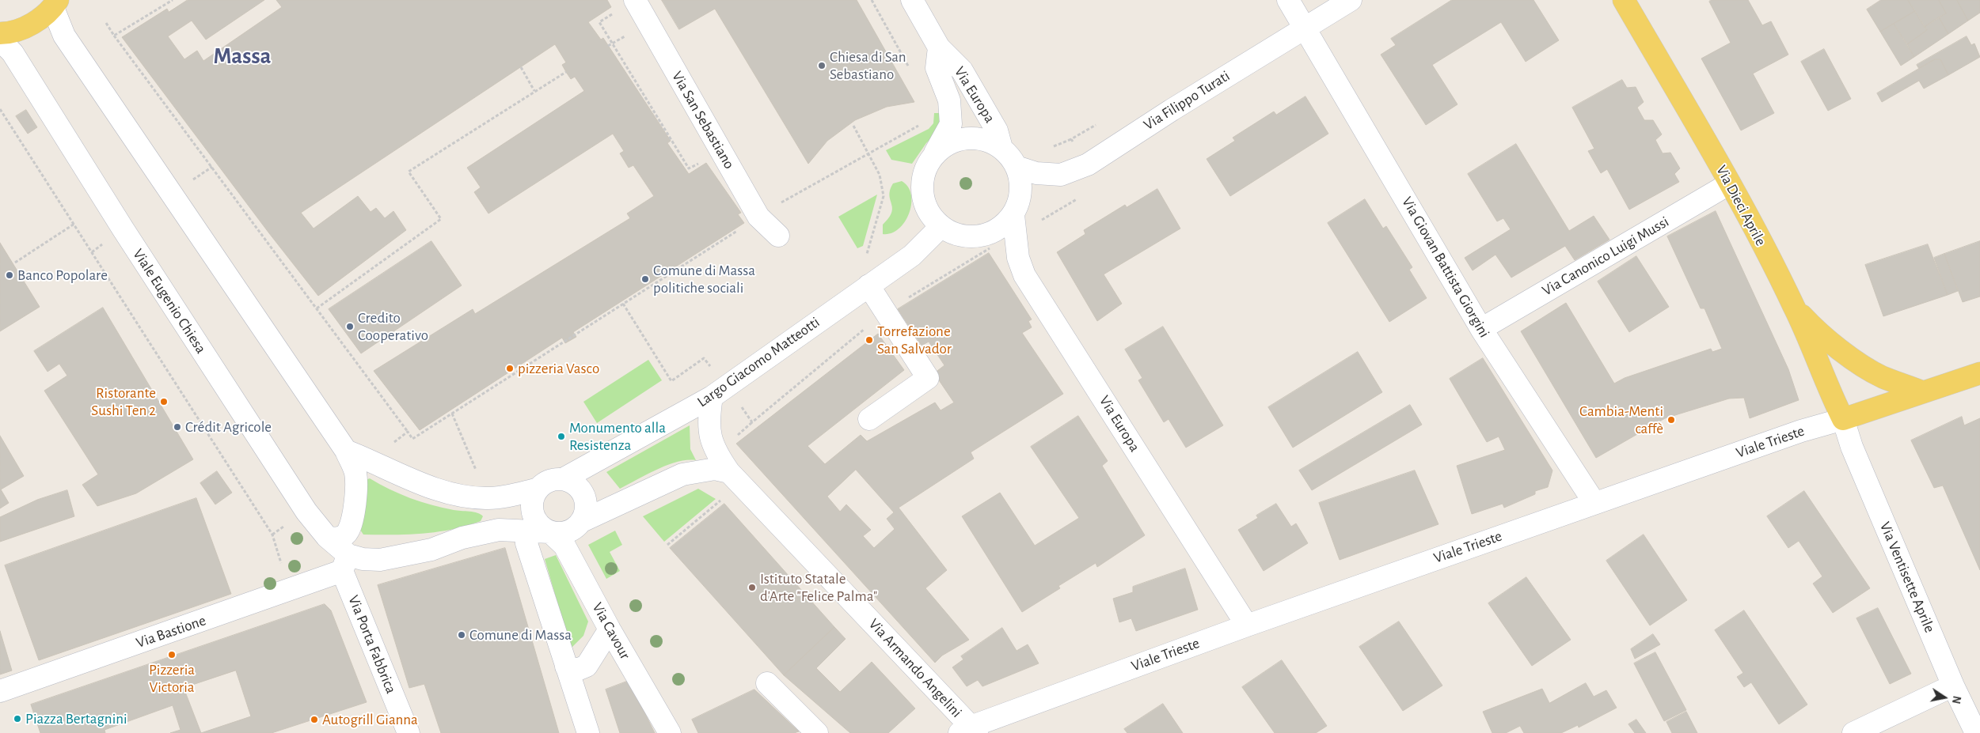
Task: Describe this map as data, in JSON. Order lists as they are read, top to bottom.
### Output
{
  "streets": {
    "main road": ["Via Dieci Aprile", "Viale Trieste"],
    "street": [
      "Via Europa",
      "Via Filippo Turati",
      "Via San Sebastiano",
      "Via Canonico Luigi Mussi",
      "Via Giovan Battista Giorgini",
      "Viale Eugenio Chiesa",
      "Largo Giacomo Matteotti",
      "Via Ventisette Aprile",
      "Via Cavour",
      "Via Bastione",
      "Via Porta Fabbrica",
      "Via Armando Angelini"
    ]
  },
  "crossings": [
    ["Via Europa", "Via Filippo Turati"],
    ["Via Europa", "Largo Giacomo Matteotti"],
    ["Via Europa", "Viale Trieste"],
    ["Via Filippo Turati", "Via Giovan Battista Giorgini"],
    ["Via Filippo Turati", "Largo Giacomo Matteotti"],
    ["Via Dieci Aprile", "Via Canonico Luigi Mussi"],
    ["Via Dieci Aprile", "Viale Trieste"],
    ["Via Dieci Aprile", "Via Ventisette Aprile"],
    ["Via Canonico Luigi Mussi", "Via Giovan Battista Giorgini"],
    ["Via Giovan Battista Giorgini", "Viale Trieste"],
    ["Viale Eugenio Chiesa", "Via Bastione"],
    ["Viale Eugenio Chiesa", "Via Porta Fabbrica"],
    ["Largo Giacomo Matteotti", "Via Cavour"],
    ["Largo Giacomo Matteotti", "Via Armando Angelini"],
    ["Viale Trieste", "Via Ventisette Aprile"],
    ["Viale Trieste", "Via Armando Angelini"],
    ["Via Bastione", "Via Porta Fabbrica"]
  ],
  "districts": ["Massa"],
  "places": [
    "Chiesa di San Sebastiano",
    "Banco Popolare",
    "Comune di Massa politiche sociali",
    "Credito Cooperativo",
    "Torrefazione San Salvador",
    "pizzeria Vasco",
    "Ristorante Sushi Ten 2",
    "Cambia-Menti caffè",
    "Crédit Agricole",
    "Monumento alla Resistenza",
    "Istituto Statale d'Arte \"Felice Palma\"",
    "Comune di Massa",
    "Pizzeria Victoria",
    "Piazza Bertagnini",
    "Autogrill Gianna"
  ],
  "north": "right"
}
